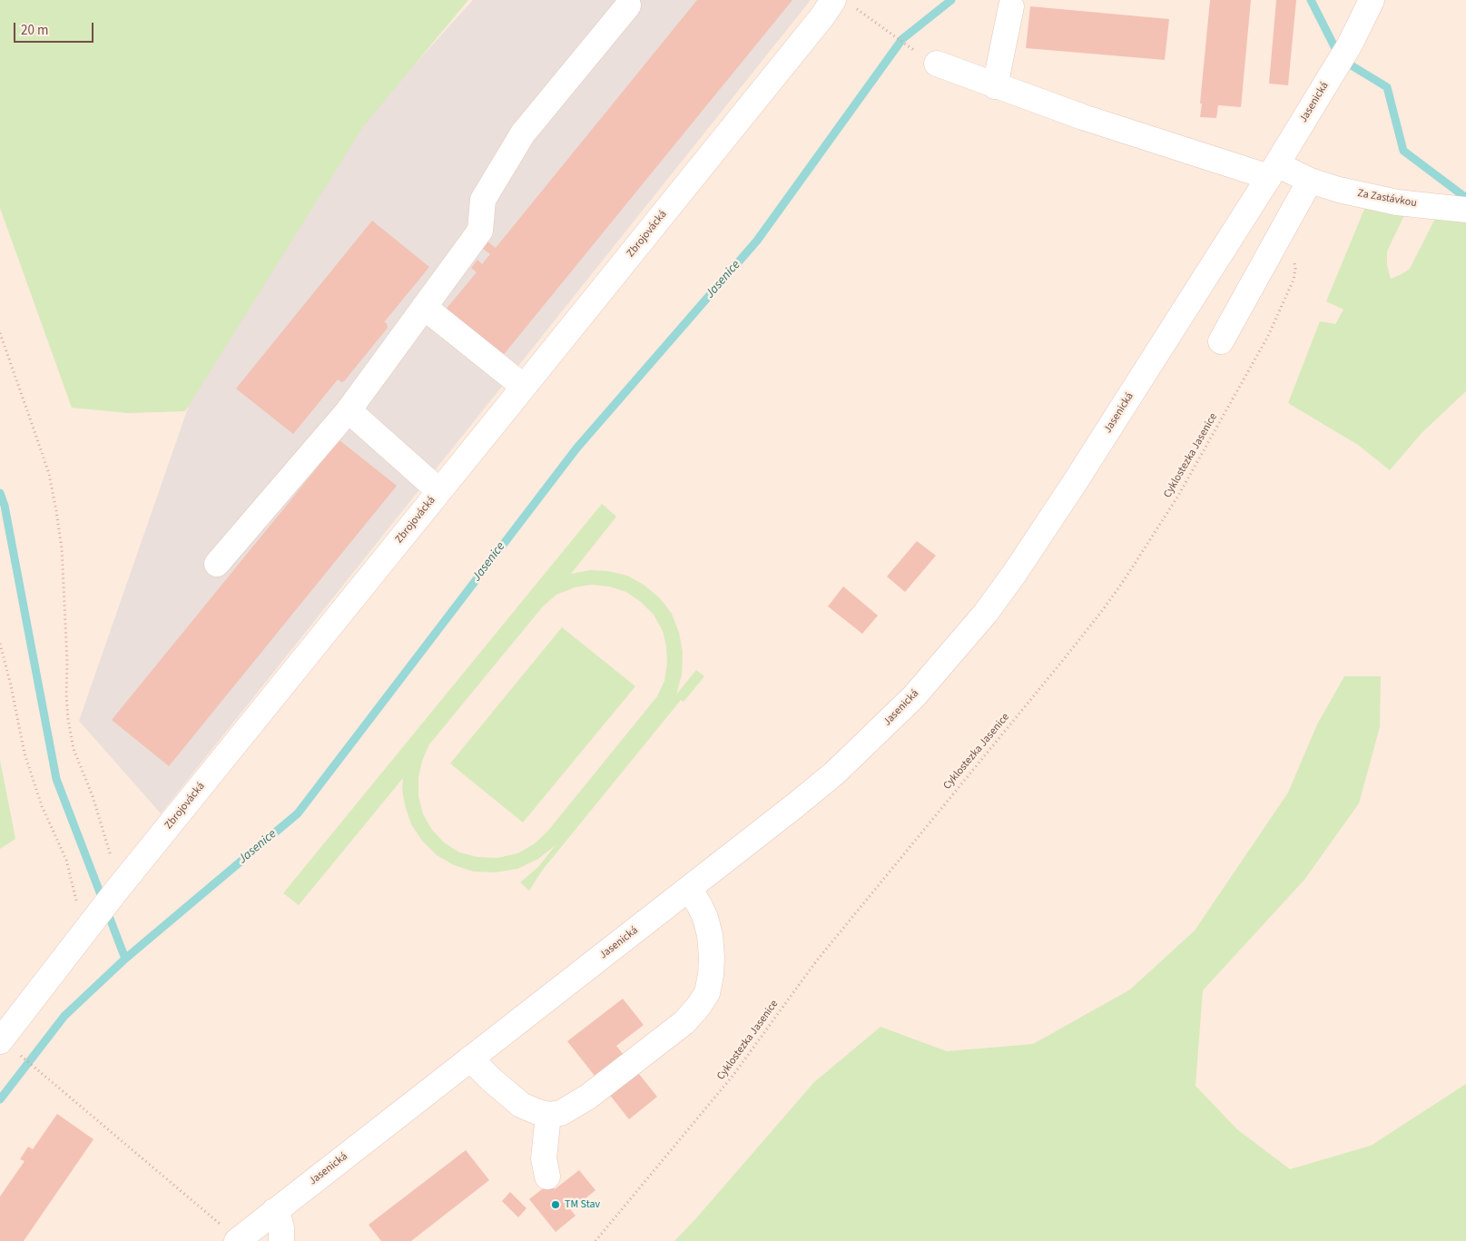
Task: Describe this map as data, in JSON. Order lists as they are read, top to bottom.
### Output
{
  "streets": {
    "street": ["Jasenická", "Za Zastávkou", "Zbrojovácká"],
    "path": ["Cyklostezka Jasenice"]
  },
  "crossings": [
    ["Jasenická", "Za Zastávkou"]
  ],
  "water": ["Jasenice"],
  "places": ["TM Stav"],
  "scale_bar": "20 m"
}
